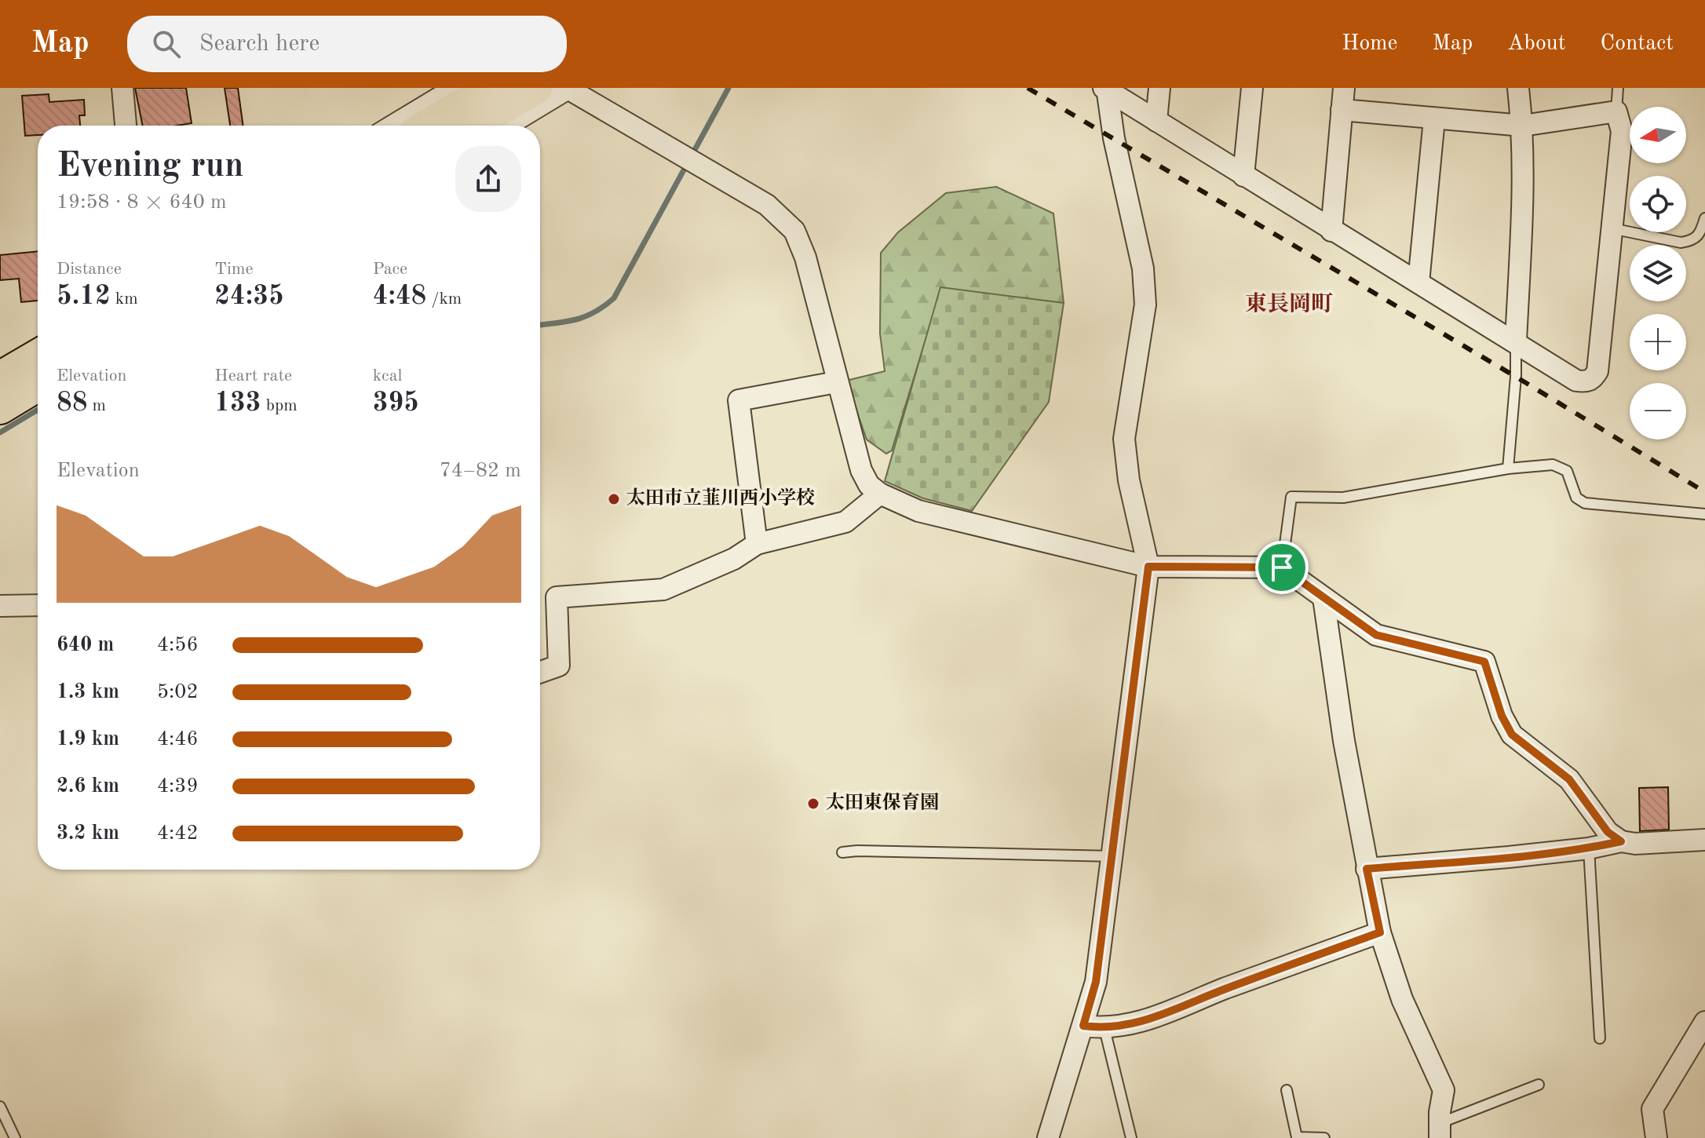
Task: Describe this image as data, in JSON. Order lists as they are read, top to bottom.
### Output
{
  "districts": ["東長岡町"],
  "places": ["太田市立韮川西小学校", "太田東保育園"],
  "north": "left",
  "page": {
    "header": "Map",
    "search": "Search here",
    "nav": [
      "Home",
      "Map",
      "About",
      "Contact"
    ],
    "map_buttons": ["+", "−"],
    "heading": ["Evening run", "19:58 · 8 × 640 m"],
    "stats": [
      ["Distance", "5.12 km"],
      ["Time", "24:35"],
      ["Pace", "4:48 /km"],
      ["Elevation", "88 m"],
      ["Heart rate", "133 bpm"],
      ["kcal", "395"]
    ],
    "chart": ["Elevation", "74–82 m"],
    "list": [
      {
        "name": "640 m",
        "note": "4:56"
      },
      {
        "name": "1.3 km",
        "note": "5:02"
      },
      {
        "name": "1.9 km",
        "note": "4:46"
      },
      {
        "name": "2.6 km",
        "note": "4:39"
      },
      {
        "name": "3.2 km",
        "note": "4:42"
      }
    ]
  }
}
